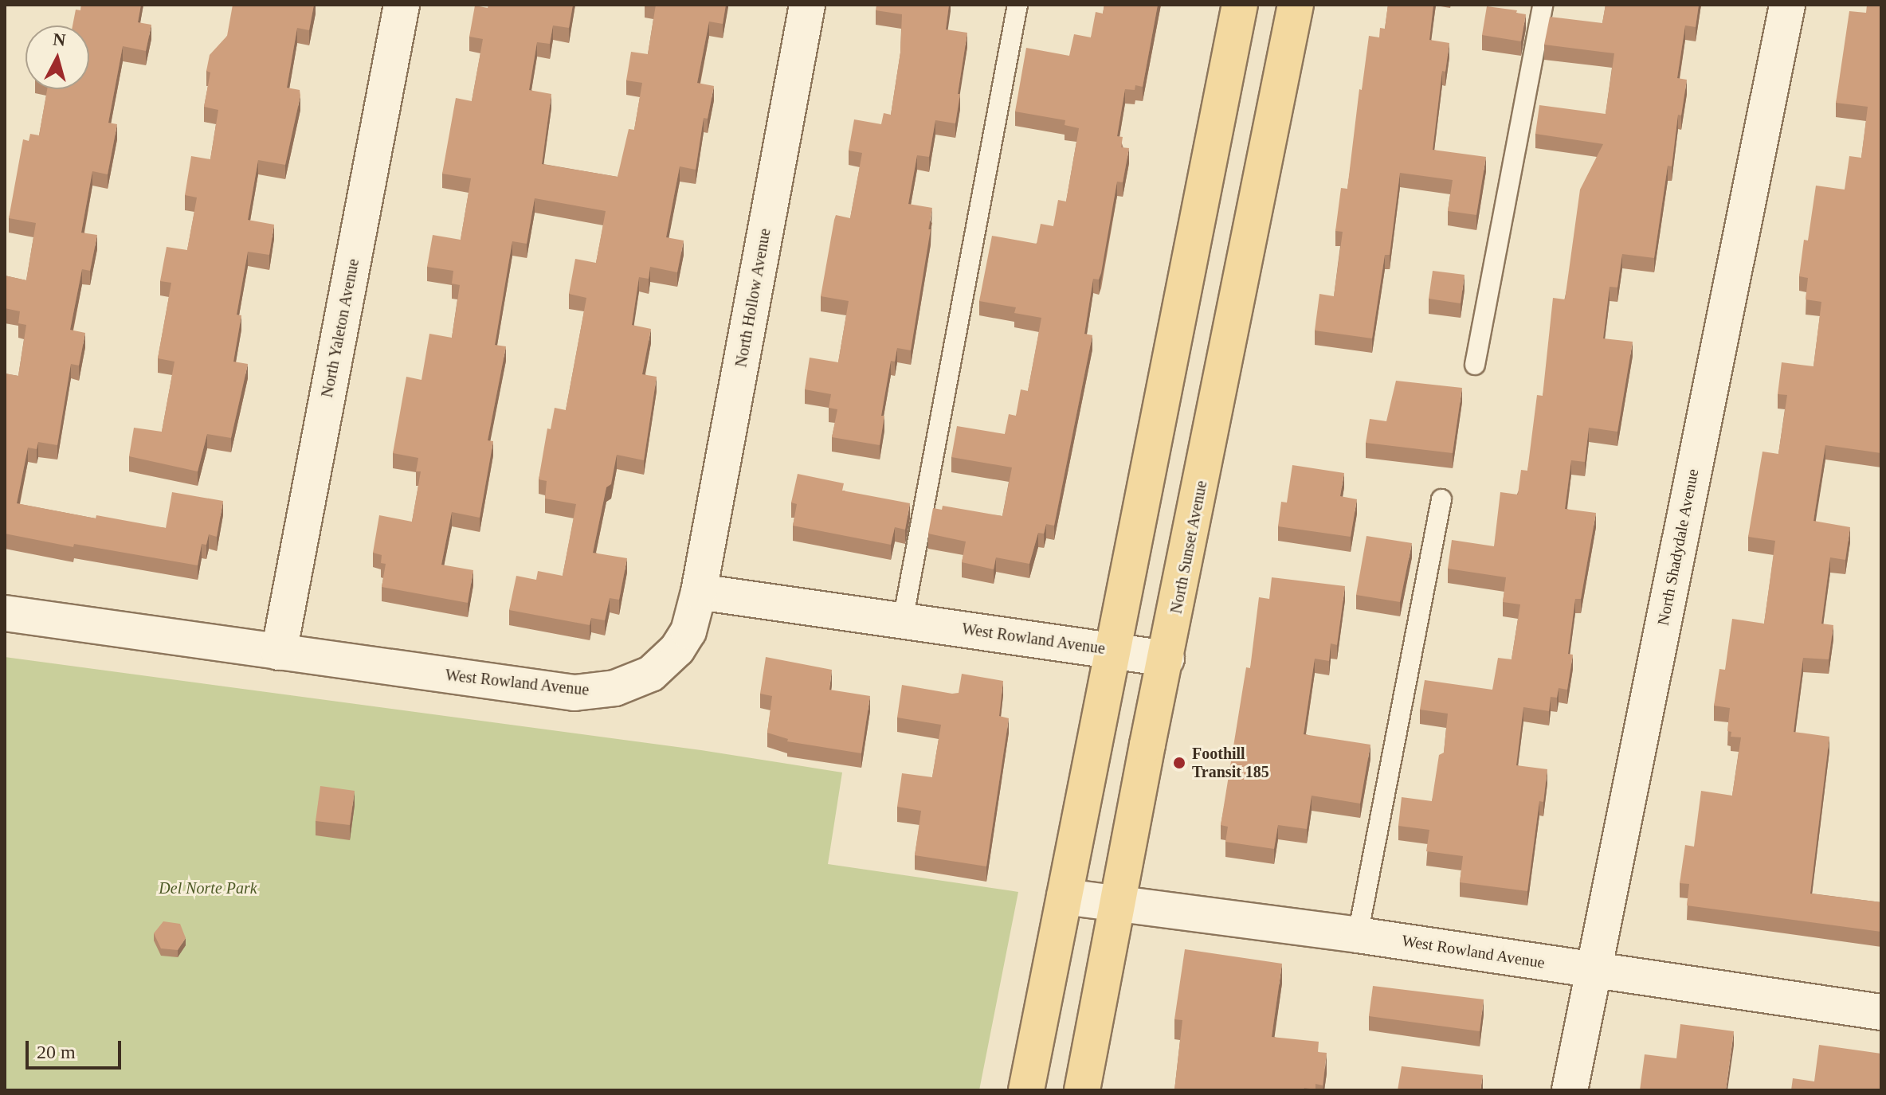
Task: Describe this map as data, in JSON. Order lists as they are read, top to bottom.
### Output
{
  "streets": {
    "main road": ["North Sunset Avenue"],
    "street": [
      "North Hollow Avenue",
      "North Yaleton Avenue",
      "North Shadydale Avenue",
      "West Rowland Avenue"
    ]
  },
  "crossings": [
    ["North Hollow Avenue", "West Rowland Avenue"],
    ["North Yaleton Avenue", "West Rowland Avenue"],
    ["North Sunset Avenue", "West Rowland Avenue"],
    ["North Shadydale Avenue", "West Rowland Avenue"]
  ],
  "parks": ["Del Norte Park"],
  "places": ["Foothill Transit 185"],
  "scale_bar": "20 m",
  "north": "top"
}
